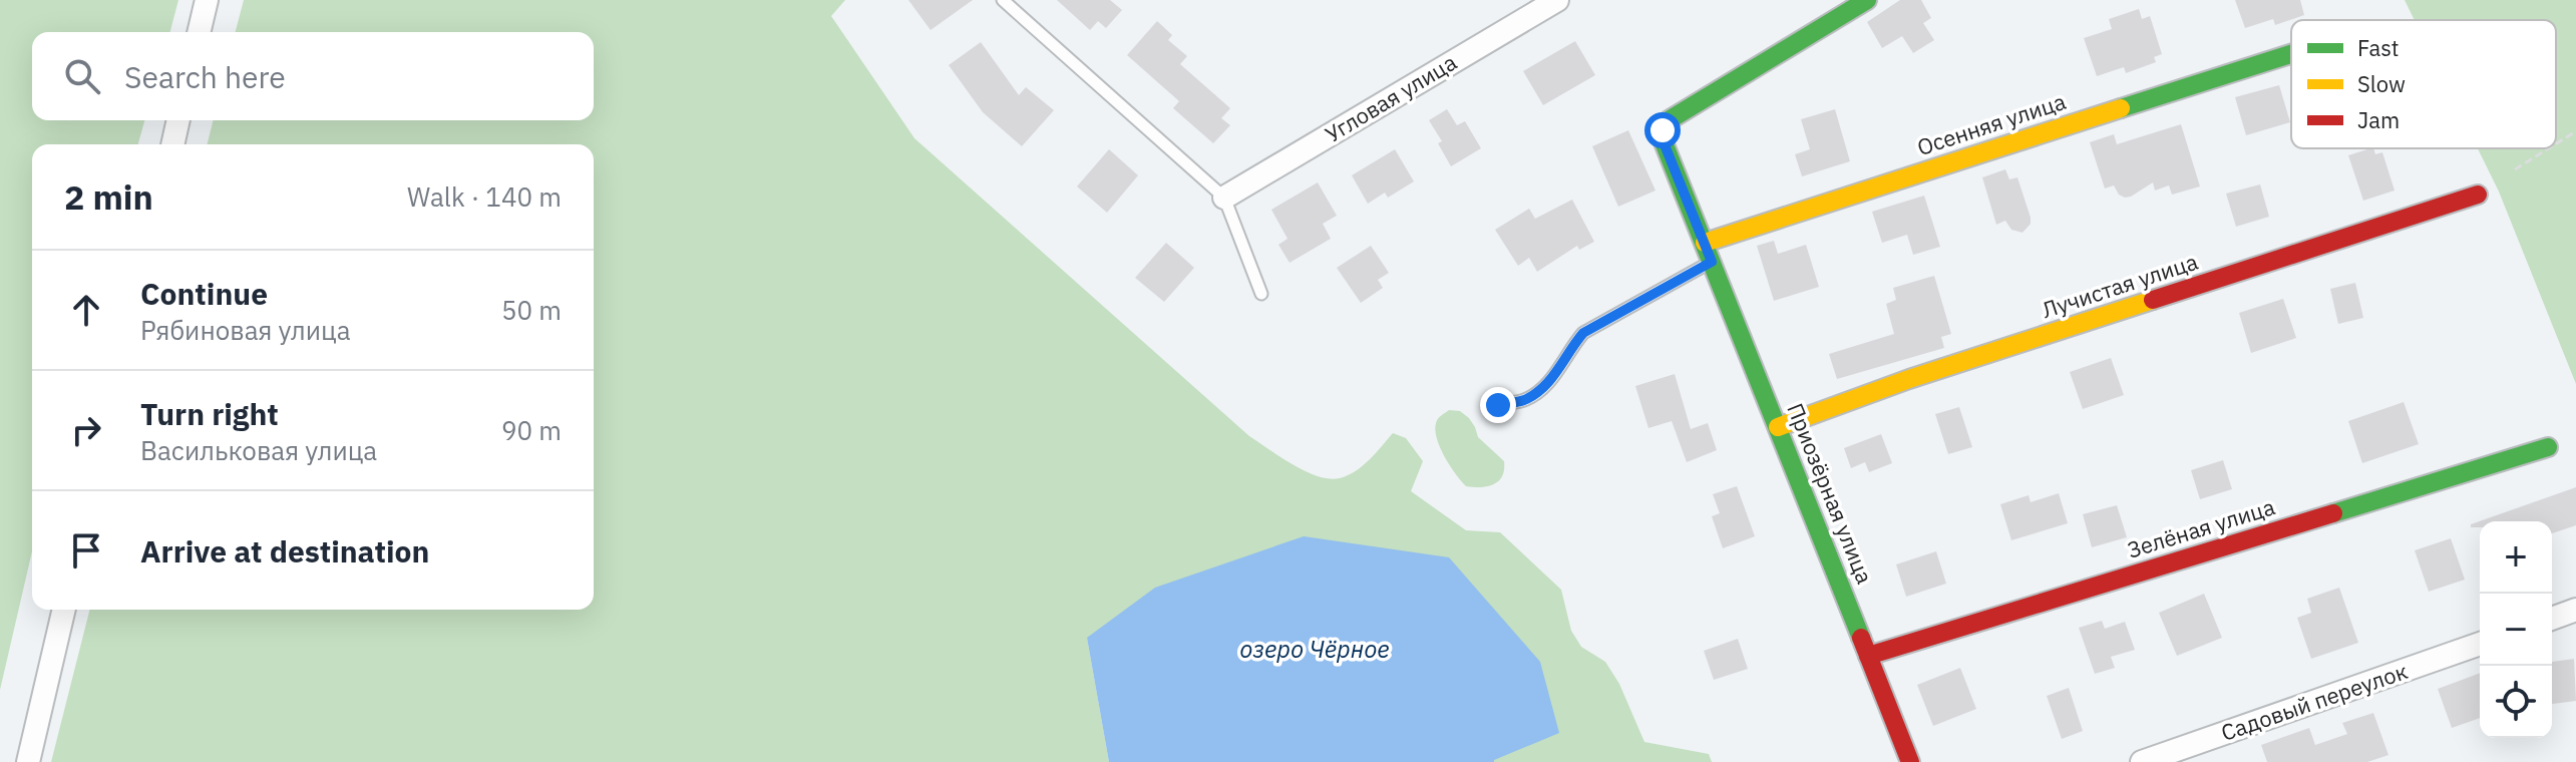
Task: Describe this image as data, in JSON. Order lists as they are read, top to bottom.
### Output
{
  "streets": {
    "street": [
      "Угловая улица",
      "Осенняя улица",
      "Лучистая улица",
      "Приозёрная улица",
      "Зелёная улица",
      "Садовый переулок"
    ]
  },
  "crossings": [
    ["Осенняя улица", "Приозёрная улица"],
    ["Лучистая улица", "Приозёрная улица"],
    ["Приозёрная улица", "Зелёная улица"]
  ],
  "water": ["озеро Чёрное"],
  "legend": ["Fast", "Slow", "Jam"],
  "page": {
    "search": "Search here",
    "heading": ["2 min", "Walk · 140 m"],
    "list": [
      ["Continue", "Рябиновая улица", "50 m"],
      ["Turn right", "Васильковая улица", "90 m"],
      "Arrive at destination"
    ],
    "map_buttons": ["+", "−"]
  }
}
